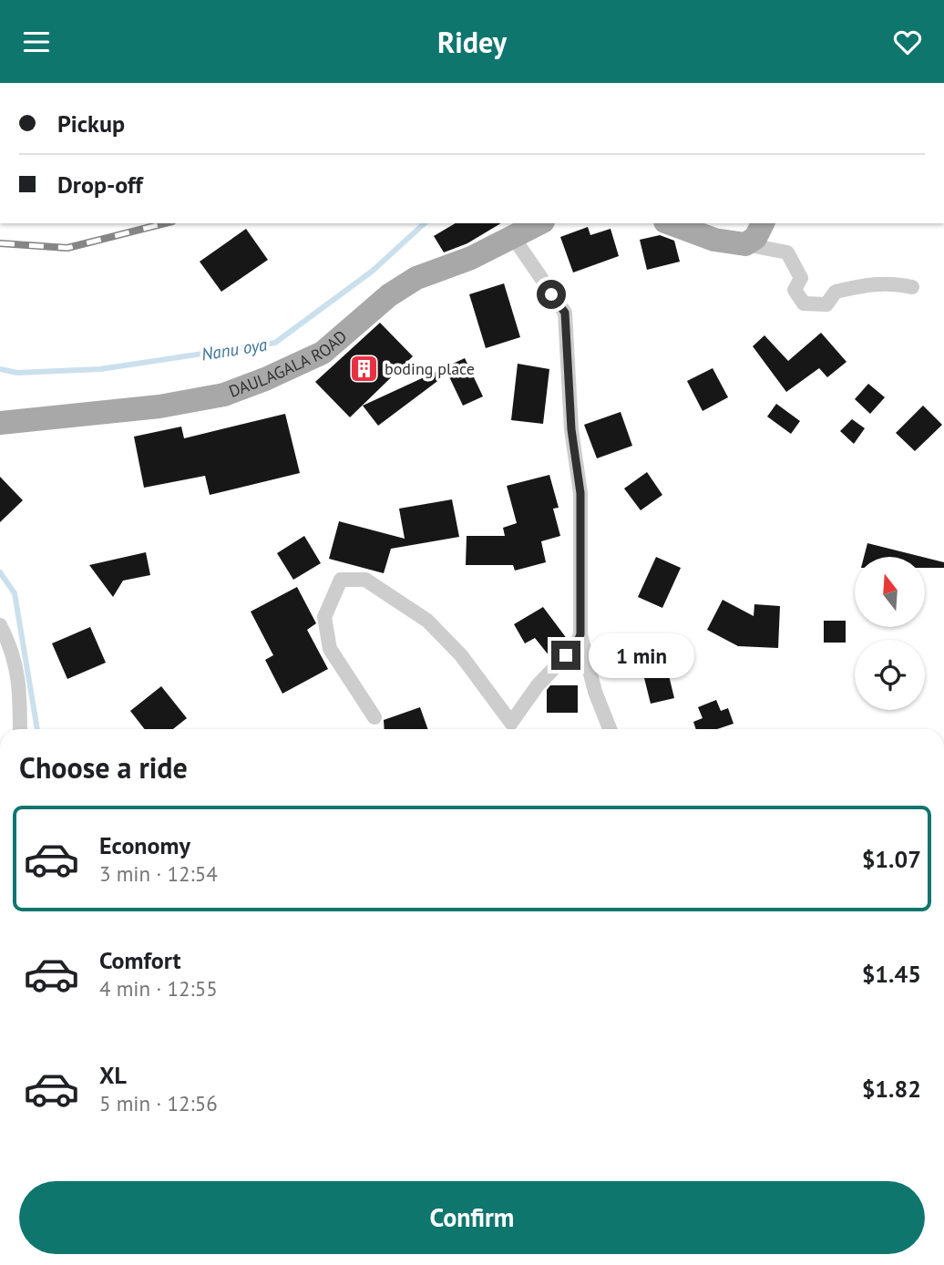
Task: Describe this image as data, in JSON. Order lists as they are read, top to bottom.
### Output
{
  "streets": {
    "main road": ["DAULAGALA ROAD"]
  },
  "water": ["Nanu oya"],
  "places": {
    "building": ["boding place"]
  },
  "north": "top",
  "page": {
    "header": "Ridey",
    "banner": ["Pickup", "Drop-off"],
    "bubble": "1 min",
    "heading": "Choose a ride",
    "list": [
      {
        "name": "Economy",
        "note": "3 min · 12:54",
        "value": "$1.07"
      },
      {
        "name": "Comfort",
        "note": "4 min · 12:55",
        "value": "$1.45"
      },
      {
        "name": "XL",
        "note": "5 min · 12:56",
        "value": "$1.82"
      }
    ],
    "buttons": "Confirm"
  }
}
